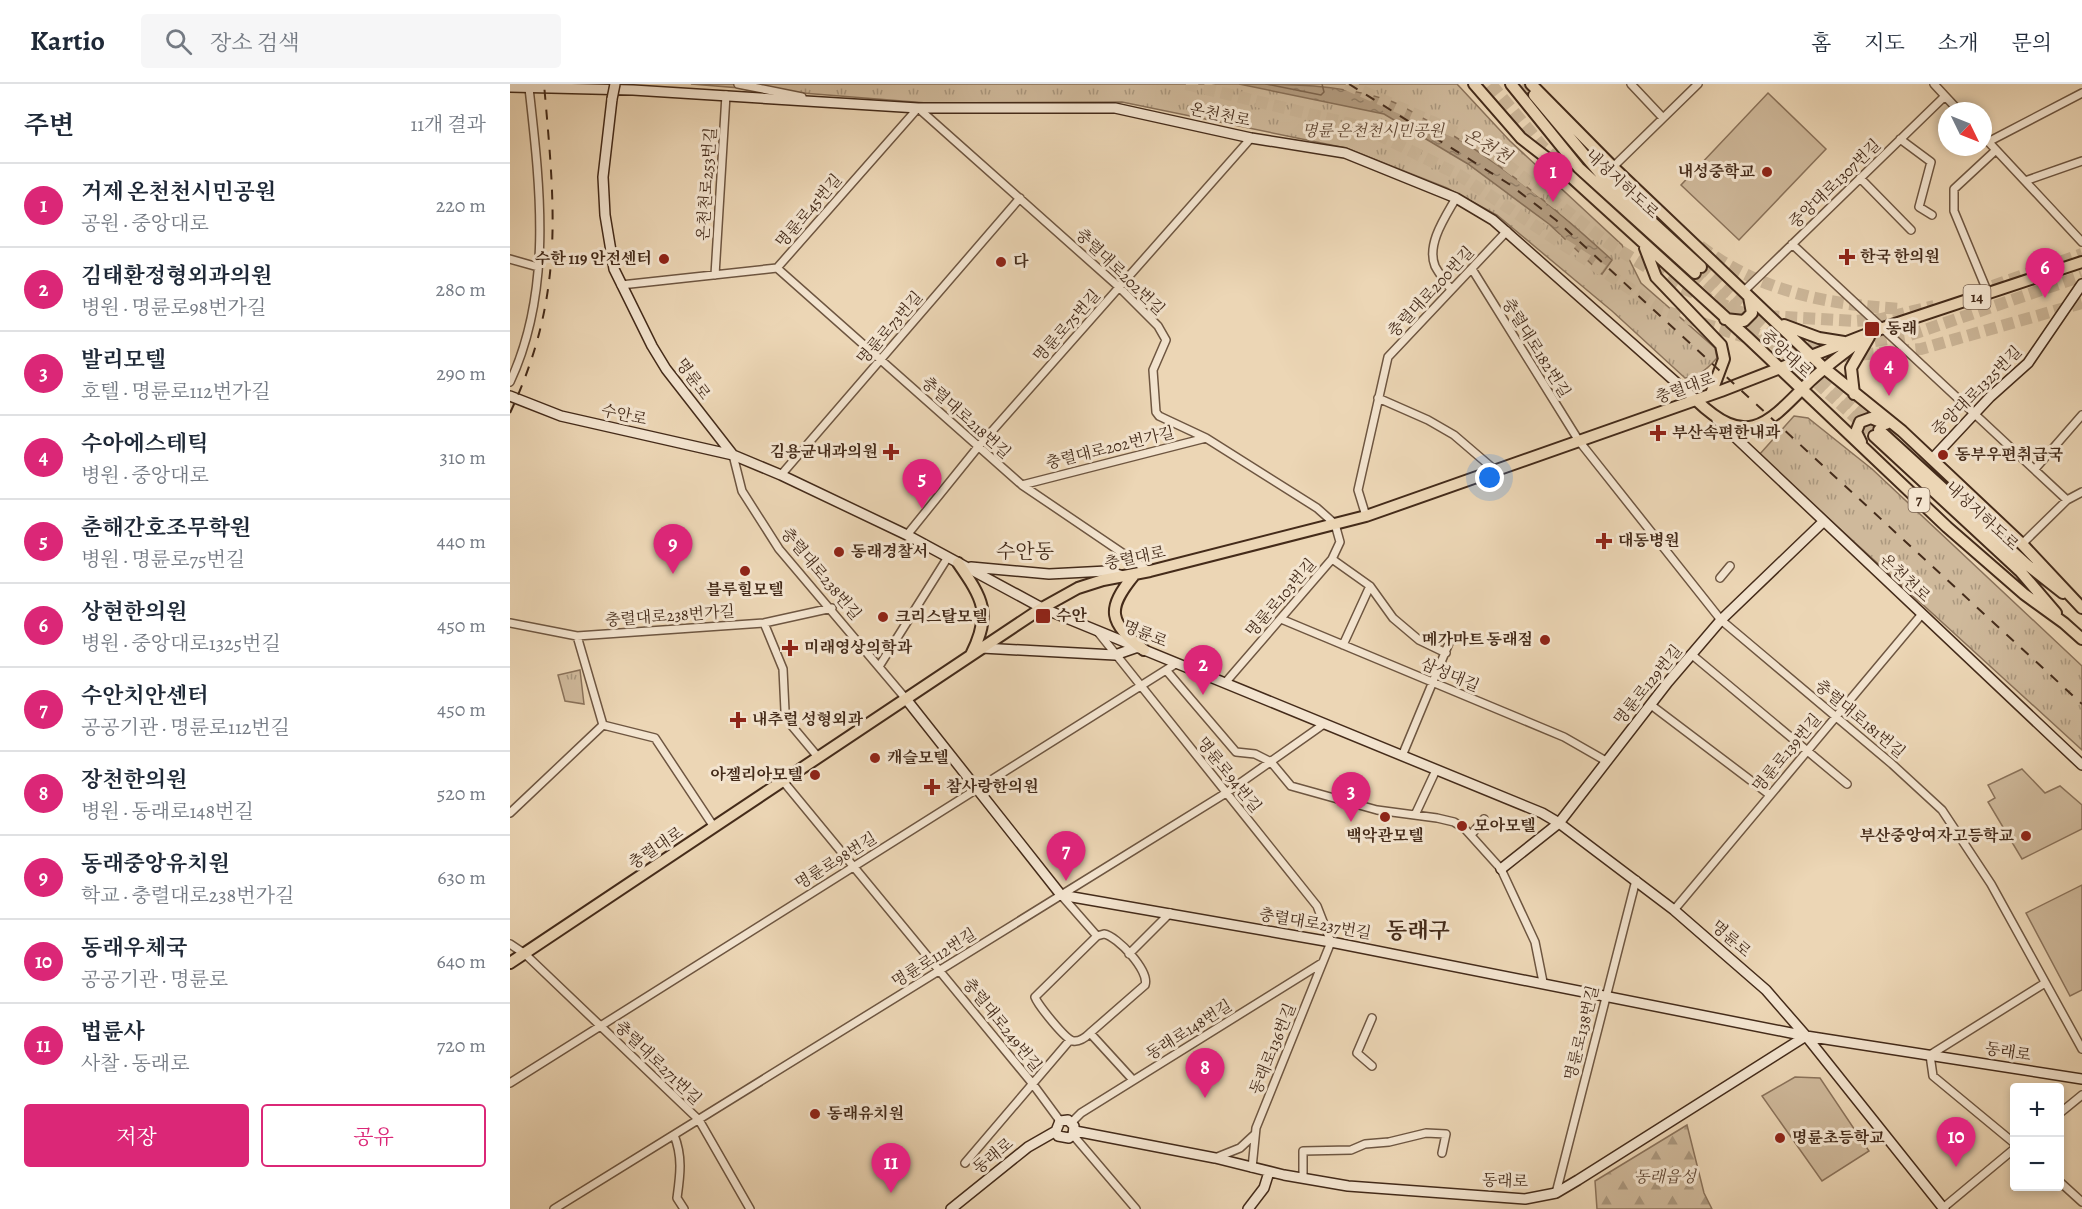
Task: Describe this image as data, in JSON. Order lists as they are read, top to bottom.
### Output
{
  "streets": {
    "main road": [
      "온천천로",
      "내성지하도로",
      "14",
      "중앙대로",
      "명륜로",
      "충렬대로",
      "중앙대로1325번길",
      "수안로",
      "7",
      "명륜로129번길",
      "충렬대로237번길",
      "동래로"
    ],
    "street": [
      "온천천로253번길",
      "중앙대로1307번길",
      "명륜로45번길",
      "충렬대로202번길",
      "충렬대로200번길",
      "명륜로75번길",
      "명륜로73번길",
      "충렬대로182번길",
      "충렬대로218번길",
      "충렬대로202번가길",
      "충렬대로238번길",
      "명륜로103번길",
      "충렬대로238번가길",
      "삼성대길",
      "충렬대로181번길",
      "명륜로139번길",
      "명륜로94번길",
      "명륜로98번길",
      "명륜로112번길",
      "충렬대로249번길",
      "동래로148번길",
      "명륜로138번길",
      "동래로136번길",
      "충렬대로271번길"
    ]
  },
  "crossings": [
    ["온천천로", "온천천로253번길"],
    ["온천천로", "명륜로45번길"],
    ["온천천로", "충렬대로202번길"],
    ["온천천로", "충렬대로200번길"],
    ["온천천로", "명륜로75번길"],
    ["온천천로", "충렬대로"],
    ["온천천로", "명륜로129번길"],
    ["온천천로", "명륜로139번길"],
    ["온천천로253번길", "명륜로45번길"],
    ["내성지하도로", "중앙대로"],
    ["중앙대로1307번길", "중앙대로"],
    ["명륜로45번길", "충렬대로202번길"],
    ["명륜로45번길", "명륜로"],
    ["명륜로45번길", "충렬대로218번길"],
    ["충렬대로202번길", "명륜로75번길"],
    ["충렬대로202번길", "명륜로73번길"],
    ["충렬대로202번길", "충렬대로"],
    ["충렬대로202번길", "충렬대로202번가길"],
    ["충렬대로202번길", "명륜로103번길"],
    ["충렬대로200번길", "충렬대로182번길"],
    ["충렬대로200번길", "충렬대로"],
    ["명륜로75번길", "명륜로"],
    ["명륜로75번길", "충렬대로218번길"],
    ["명륜로73번길", "명륜로"],
    ["명륜로73번길", "충렬대로218번길"],
    ["충렬대로182번길", "충렬대로"],
    ["충렬대로182번길", "충렬대로181번길"],
    ["중앙대로", "충렬대로"],
    ["중앙대로", "중앙대로1325번길"],
    ["명륜로", "충렬대로"],
    ["명륜로", "수안로"],
    ["명륜로", "충렬대로238번길"],
    ["명륜로", "명륜로103번길"],
    ["명륜로", "명륜로129번길"],
    ["명륜로", "명륜로139번길"],
    ["명륜로", "명륜로94번길"],
    ["명륜로", "명륜로98번길"],
    ["명륜로", "충렬대로237번길"],
    ["명륜로", "명륜로112번길"],
    ["명륜로", "명륜로138번길"],
    ["명륜로", "동래로"],
    ["충렬대로", "충렬대로218번길"],
    ["충렬대로", "충렬대로238번길"],
    ["충렬대로", "명륜로103번길"],
    ["충렬대로", "충렬대로181번길"],
    ["충렬대로", "충렬대로249번길"],
    ["충렬대로", "충렬대로271번길"],
    ["수안로", "충렬대로238번길"],
    ["충렬대로218번길", "충렬대로202번가길"],
    ["충렬대로238번길", "충렬대로238번가길"],
    ["명륜로103번길", "삼성대길"],
    ["삼성대길", "명륜로129번길"],
    ["명륜로129번길", "충렬대로181번길"],
    ["충렬대로181번길", "명륜로139번길"],
    ["충렬대로181번길", "동래로"],
    ["명륜로94번길", "명륜로98번길"],
    ["명륜로94번길", "충렬대로237번길"],
    ["명륜로94번길", "명륜로112번길"],
    ["명륜로94번길", "동래로136번길"],
    ["명륜로98번길", "충렬대로249번길"],
    ["명륜로98번길", "충렬대로271번길"],
    ["충렬대로237번길", "명륜로112번길"],
    ["충렬대로237번길", "명륜로138번길"],
    ["충렬대로237번길", "동래로136번길"],
    ["충렬대로237번길", "동래로"],
    ["명륜로112번길", "충렬대로249번길"],
    ["명륜로112번길", "충렬대로271번길"],
    ["충렬대로249번길", "동래로"],
    ["동래로148번길", "동래로136번길"],
    ["동래로148번길", "동래로"],
    ["명륜로138번길", "동래로"],
    ["동래로136번길", "동래로"]
  ],
  "districts": ["수안동", "동래구"],
  "water": ["온천천"],
  "parks": ["명륜 온천천시민공원", "동래읍성"],
  "places": {
    "other": [
      "내성중학교",
      "수한 119 안전센터",
      "다",
      "동부우편취급국",
      "동래경찰서",
      "블루힐모텔",
      "크리스탈모텔",
      "메가마트 동래점",
      "캐슬모텔",
      "아젤리아모텔",
      "백악관모텔",
      "모아모텔",
      "부산중앙여자고등학교",
      "동래유치원",
      "명륜초등학교"
    ],
    "health": [
      "한국 한의원",
      "부산속편한내과",
      "김용균내과의원",
      "대동병원",
      "미래영상의학과",
      "내추럴 성형외과",
      "참사랑한의원"
    ],
    "transit": ["동래", "수안"]
  },
  "north": "bottom right",
  "page": {
    "header": "Kartio",
    "search": "장소 검색",
    "nav": [
      "홈",
      "지도",
      "소개",
      "문의"
    ],
    "heading": ["주변", "11개 결과"],
    "pins": [
      "1",
      "6",
      "4",
      "5",
      "9",
      "2",
      "3",
      "7",
      "8",
      "10",
      "11"
    ],
    "list": [
      {
        "mark": "1",
        "name": "거제 온천천시민공원",
        "note": "공원 · 중앙대로",
        "value": "220 m"
      },
      {
        "mark": "2",
        "name": "김태환정형외과의원",
        "note": "병원 · 명륜로98번가길",
        "value": "280 m"
      },
      {
        "mark": "3",
        "name": "발리모텔",
        "note": "호텔 · 명륜로112번가길",
        "value": "290 m"
      },
      {
        "mark": "4",
        "name": "수아에스테틱",
        "note": "병원 · 중앙대로",
        "value": "310 m"
      },
      {
        "mark": "5",
        "name": "춘해간호조무학원",
        "note": "병원 · 명륜로75번길",
        "value": "440 m"
      },
      {
        "mark": "6",
        "name": "상현한의원",
        "note": "병원 · 중앙대로1325번길",
        "value": "450 m"
      },
      {
        "mark": "7",
        "name": "수안치안센터",
        "note": "공공기관 · 명륜로112번길",
        "value": "450 m"
      },
      {
        "mark": "8",
        "name": "장천한의원",
        "note": "병원 · 동래로148번길",
        "value": "520 m"
      },
      {
        "mark": "9",
        "name": "동래중앙유치원",
        "note": "학교 · 충렬대로238번가길",
        "value": "630 m"
      },
      {
        "mark": "10",
        "name": "동래우체국",
        "note": "공공기관 · 명륜로",
        "value": "640 m"
      },
      {
        "mark": "11",
        "name": "법륜사",
        "note": "사찰 · 동래로",
        "value": "720 m"
      }
    ],
    "map_buttons": ["+", "−"],
    "buttons": ["저장", "공유"]
  }
}
